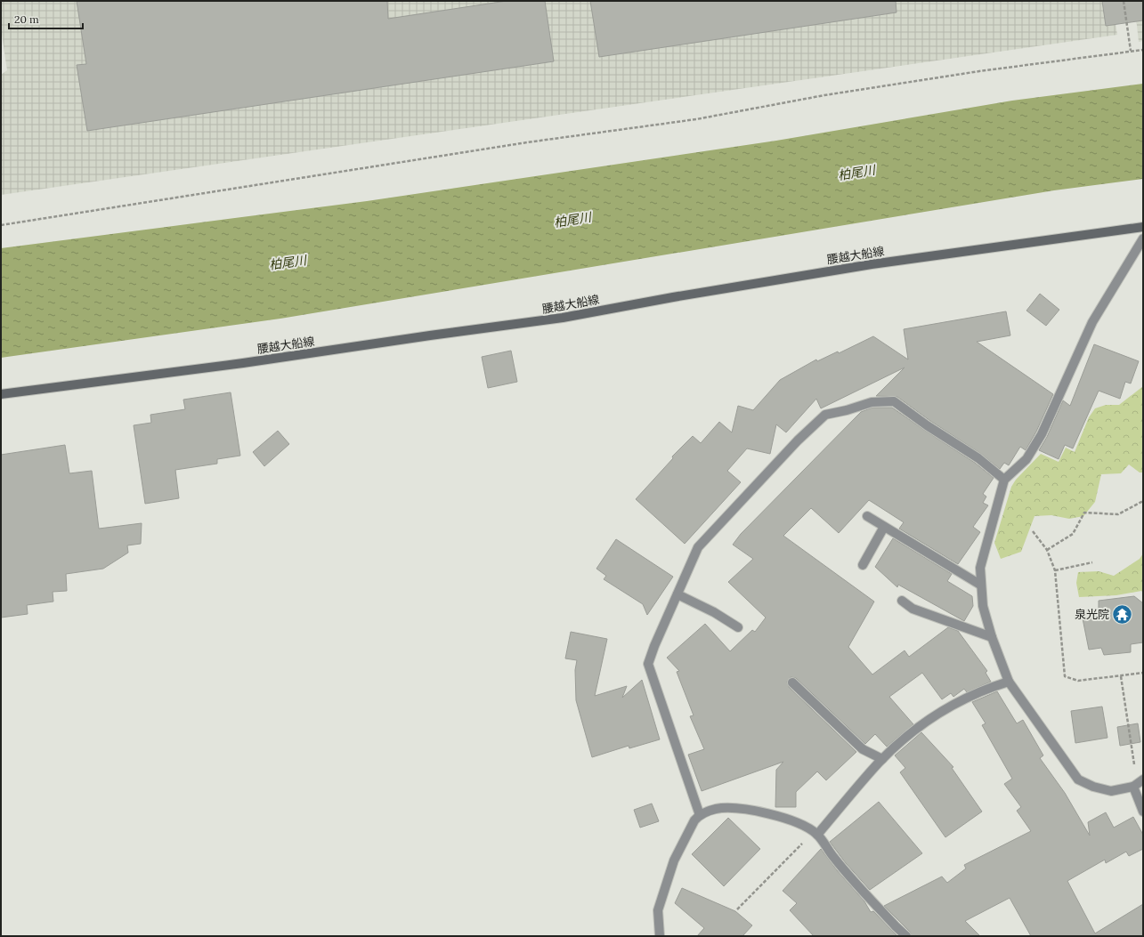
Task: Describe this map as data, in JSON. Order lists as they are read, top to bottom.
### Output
{
  "streets": {
    "main road": ["腰越大船線"]
  },
  "water": ["柏尾川"],
  "places": {
    "temple": ["泉光院"]
  },
  "scale_bar": "20 m"
}
